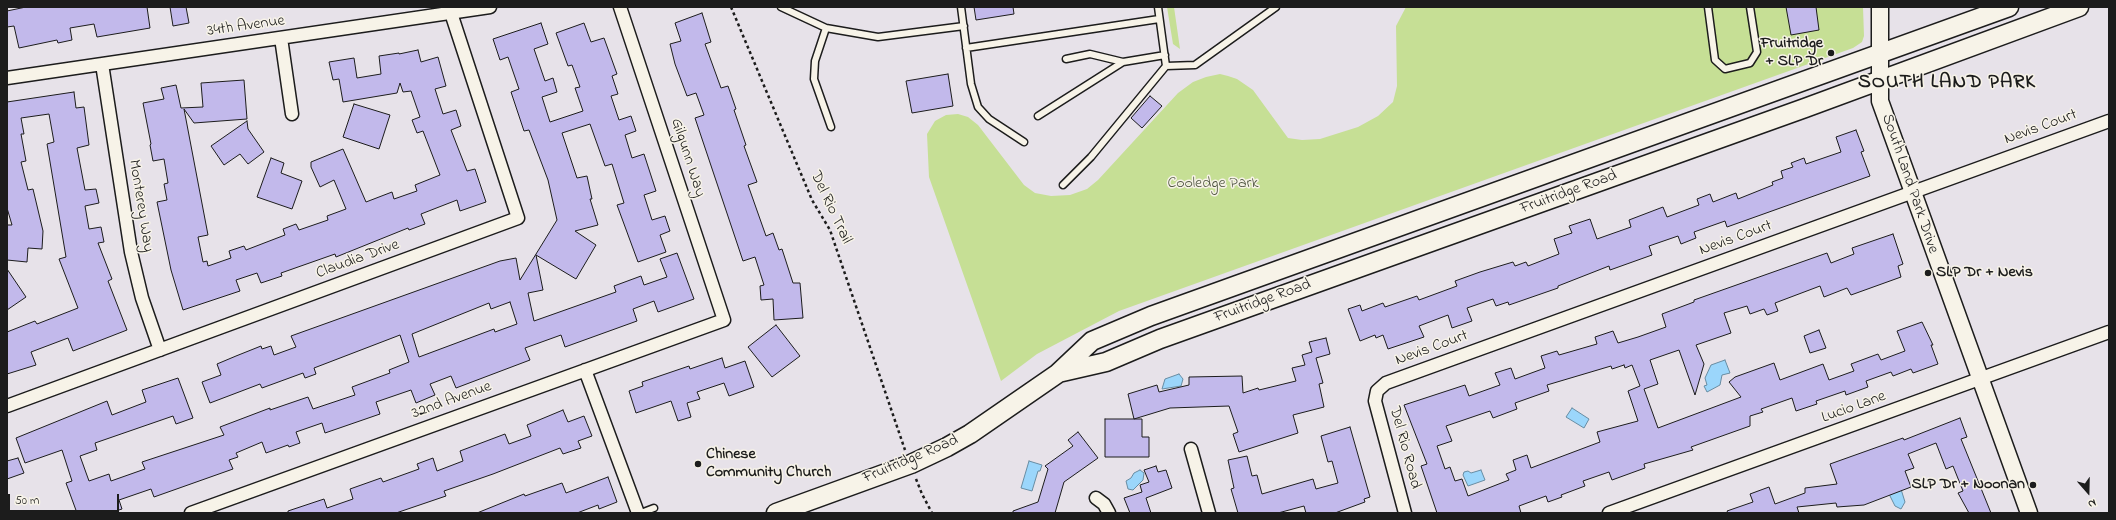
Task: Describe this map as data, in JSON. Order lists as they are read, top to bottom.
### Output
{
  "streets": {
    "main road": ["Fruitridge Road"],
    "street": [
      "34th Avenue",
      "Nevis Court",
      "Gilgunn Way",
      "South Land Park Drive",
      "Monterey Way",
      "Claudia Drive",
      "32nd Avenue",
      "Lucio Lane",
      "Del Rio Road"
    ],
    "path": ["Del Rio Trail"]
  },
  "crossings": [
    ["34th Avenue", "Monterey Way"],
    ["34th Avenue", "Claudia Drive"],
    ["Nevis Court", "South Land Park Drive"],
    ["Nevis Court", "Del Rio Road"],
    ["Gilgunn Way", "32nd Avenue"],
    ["South Land Park Drive", "Fruitridge Road"],
    ["South Land Park Drive", "Lucio Lane"],
    ["Monterey Way", "Claudia Drive"]
  ],
  "districts": ["SOUTH LAND PARK"],
  "parks": ["Cooledge Park"],
  "places": [
    "Fruitridge + SLP Dr",
    "SLP Dr + Nevis",
    "Chinese Community Church",
    "SLP Dr + Noonan"
  ],
  "scale_bar": "50 m",
  "north": "bottom"
}
